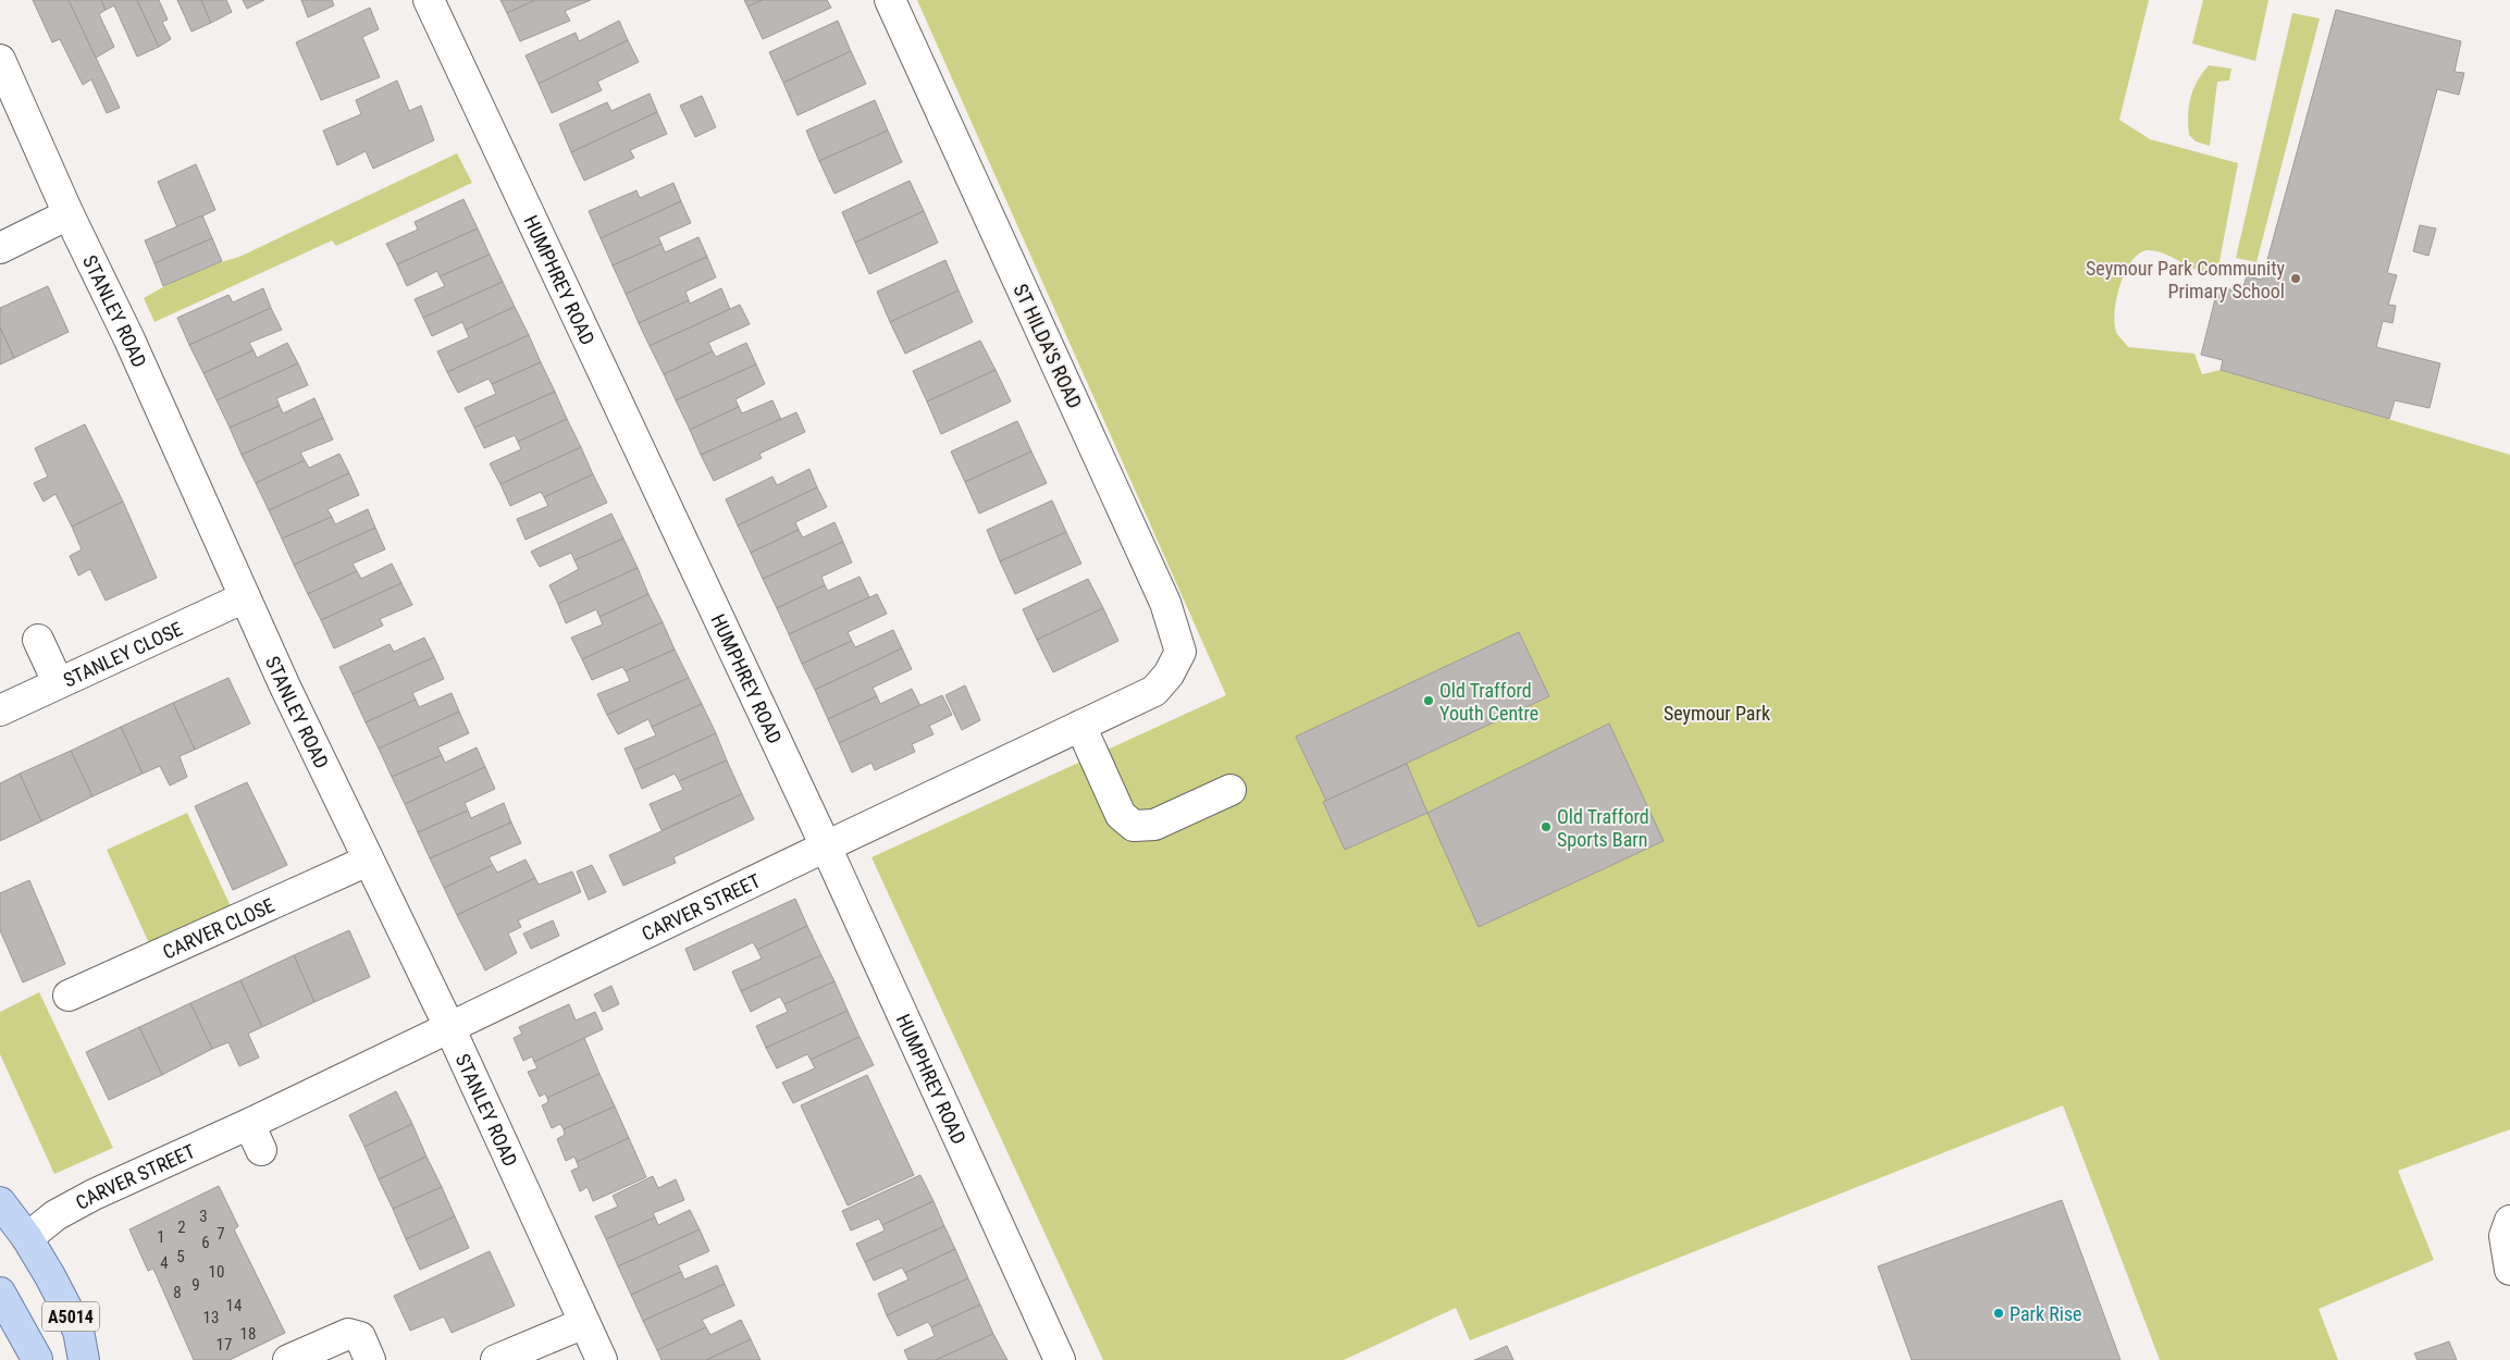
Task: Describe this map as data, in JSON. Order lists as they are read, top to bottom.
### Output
{
  "streets": {
    "main road": ["A5014"],
    "street": [
      "HUMPHREY ROAD",
      "STANLEY ROAD",
      "ST HILDA'S ROAD",
      "STANLEY CLOSE",
      "CARVER STREET",
      "CARVER CLOSE"
    ]
  },
  "crossings": [
    ["HUMPHREY ROAD", "CARVER STREET"],
    ["STANLEY ROAD", "STANLEY CLOSE"],
    ["STANLEY ROAD", "CARVER STREET"],
    ["STANLEY ROAD", "CARVER CLOSE"],
    ["ST HILDA'S ROAD", "CARVER STREET"],
    ["CARVER STREET", "A5014"]
  ],
  "parks": ["Seymour Park"],
  "places": [
    "Seymour Park Community Primary School",
    "Old Trafford Youth Centre",
    "Old Trafford Sports Barn",
    "Park Rise"
  ],
  "house_numbers": [
    "3",
    "2",
    "7",
    "1",
    "6",
    "5",
    "4",
    "10",
    "9",
    "8",
    "14",
    "13",
    "18",
    "17"
  ]
}
